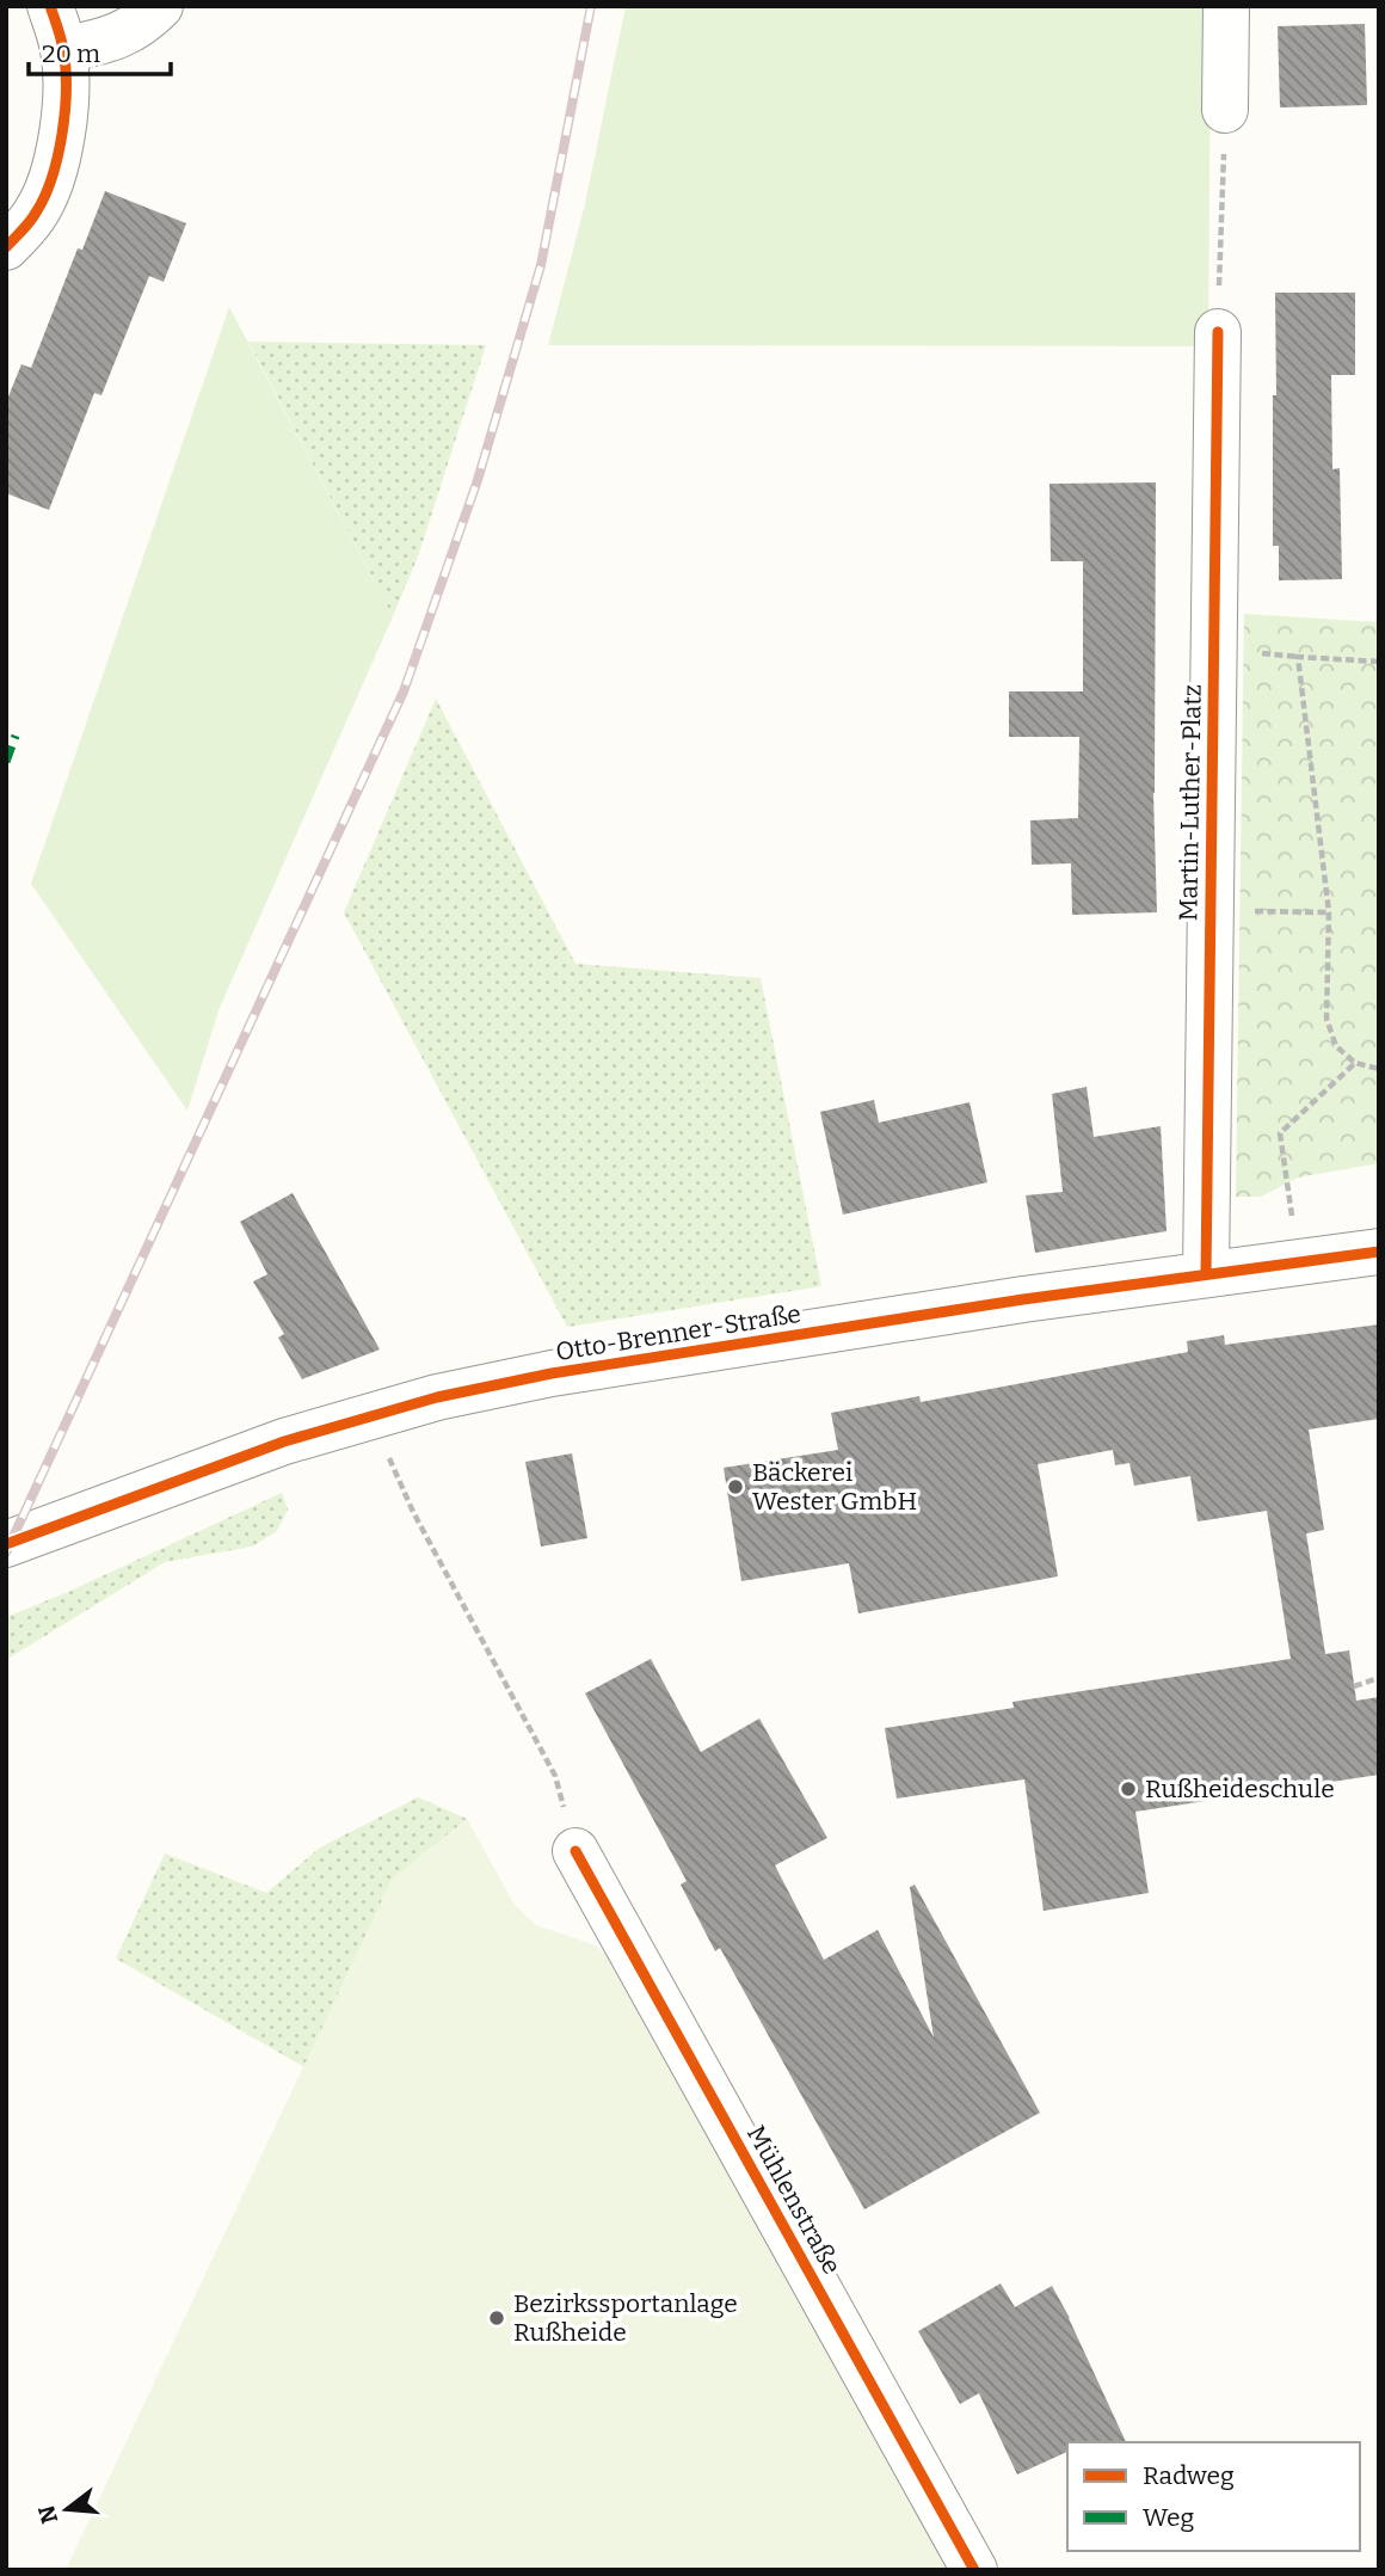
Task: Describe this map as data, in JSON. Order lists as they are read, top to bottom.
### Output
{
  "streets": {
    "street": ["Martin-Luther-Platz", "Otto-Brenner-Straße", "Mühlenstraße"]
  },
  "crossings": [
    ["Martin-Luther-Platz", "Otto-Brenner-Straße"]
  ],
  "places": ["Bäckerei Wester GmbH", "Rußheideschule", "Bezirkssportanlage Rußheide"],
  "legend": ["Radweg", "Weg"],
  "scale_bar": "20 m",
  "north": "left"
}
